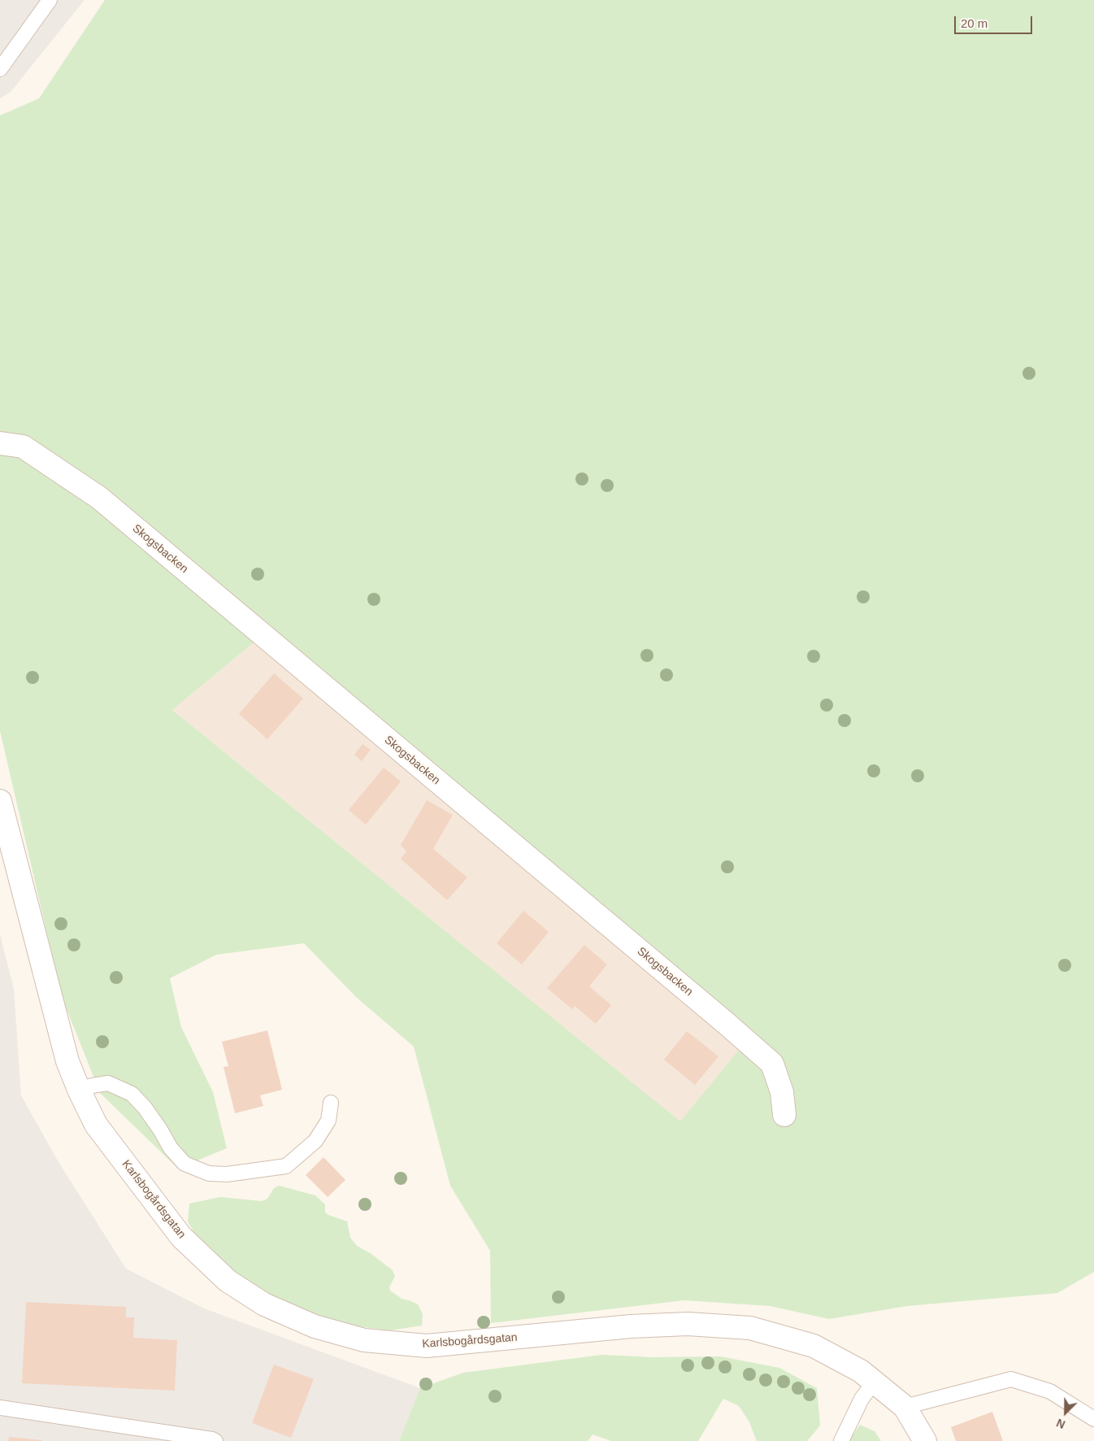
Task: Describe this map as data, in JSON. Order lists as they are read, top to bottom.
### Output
{
  "streets": {
    "street": ["Skogsbacken", "Karlsbogårdsgatan"]
  },
  "scale_bar": "20 m",
  "north": "bottom left"
}
